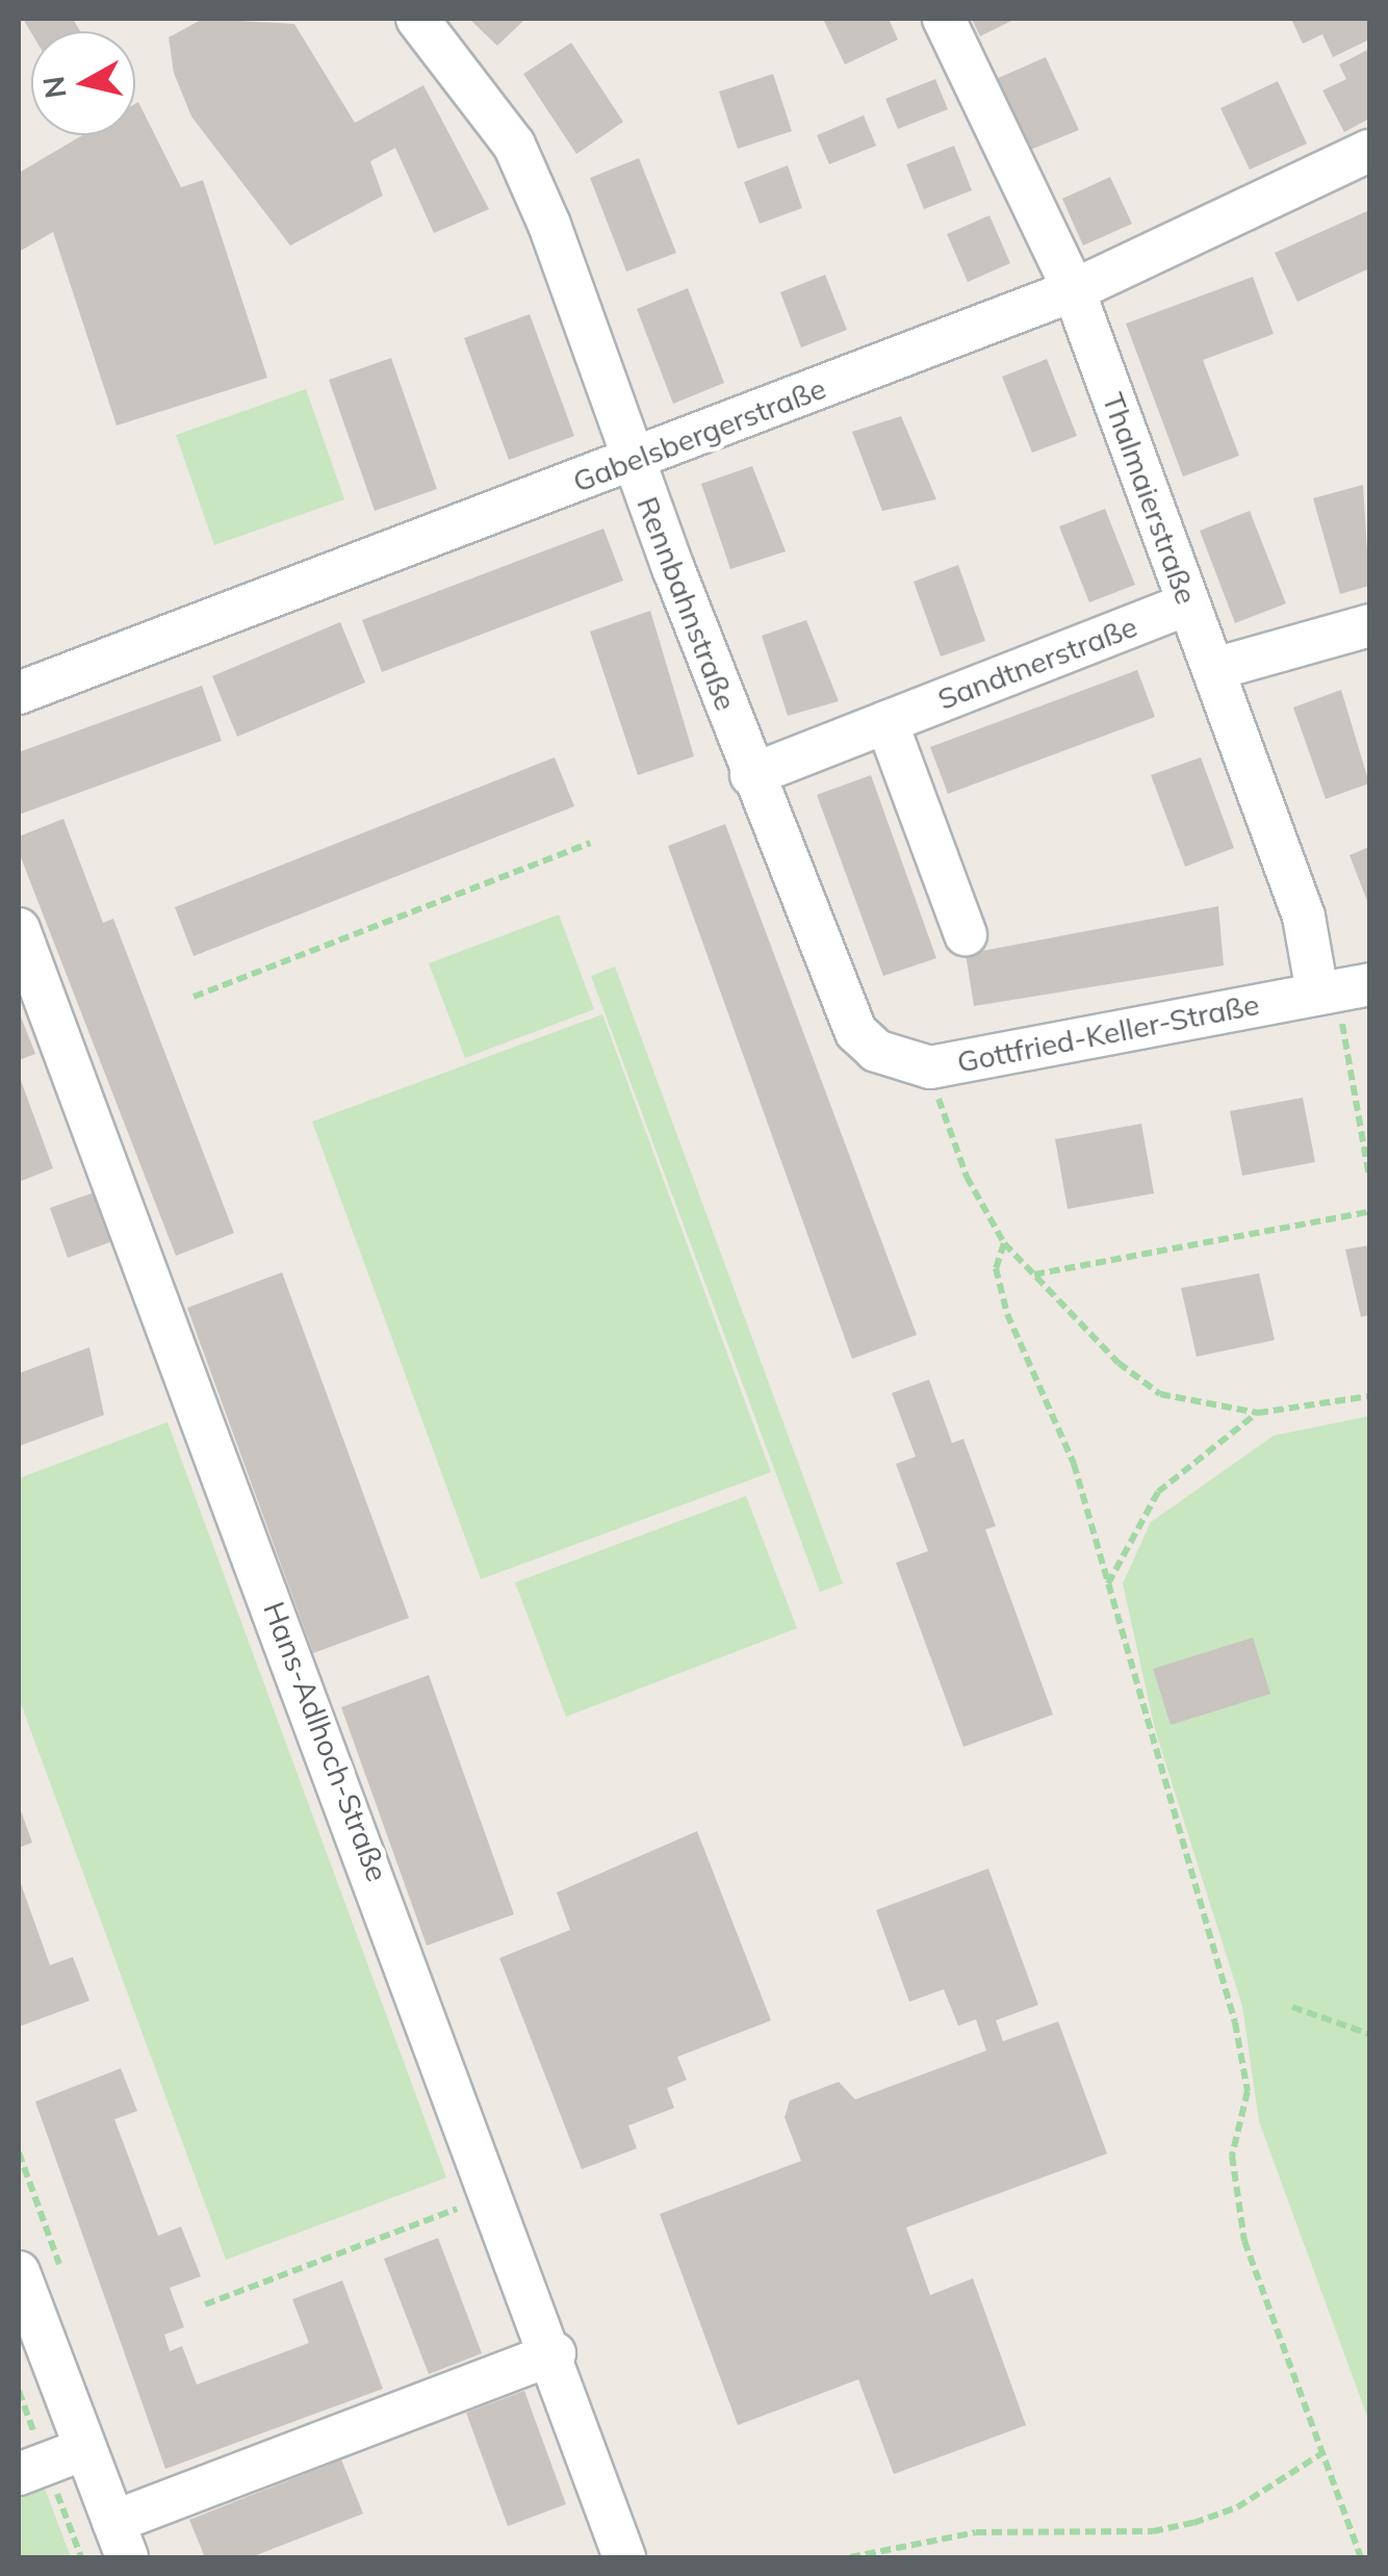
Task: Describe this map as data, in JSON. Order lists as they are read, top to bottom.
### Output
{
  "streets": {
    "street": [
      "Gabelsbergerstraße",
      "Thalmaierstraße",
      "Rennbahnstraße",
      "Sandtnerstraße",
      "Gottfried-Keller-Straße",
      "Hans-Adlhoch-Straße"
    ]
  },
  "crossings": [
    ["Gabelsbergerstraße", "Thalmaierstraße"],
    ["Gabelsbergerstraße", "Rennbahnstraße"],
    ["Thalmaierstraße", "Sandtnerstraße"],
    ["Thalmaierstraße", "Gottfried-Keller-Straße"],
    ["Rennbahnstraße", "Sandtnerstraße"],
    ["Rennbahnstraße", "Gottfried-Keller-Straße"]
  ],
  "north": "left"
}
